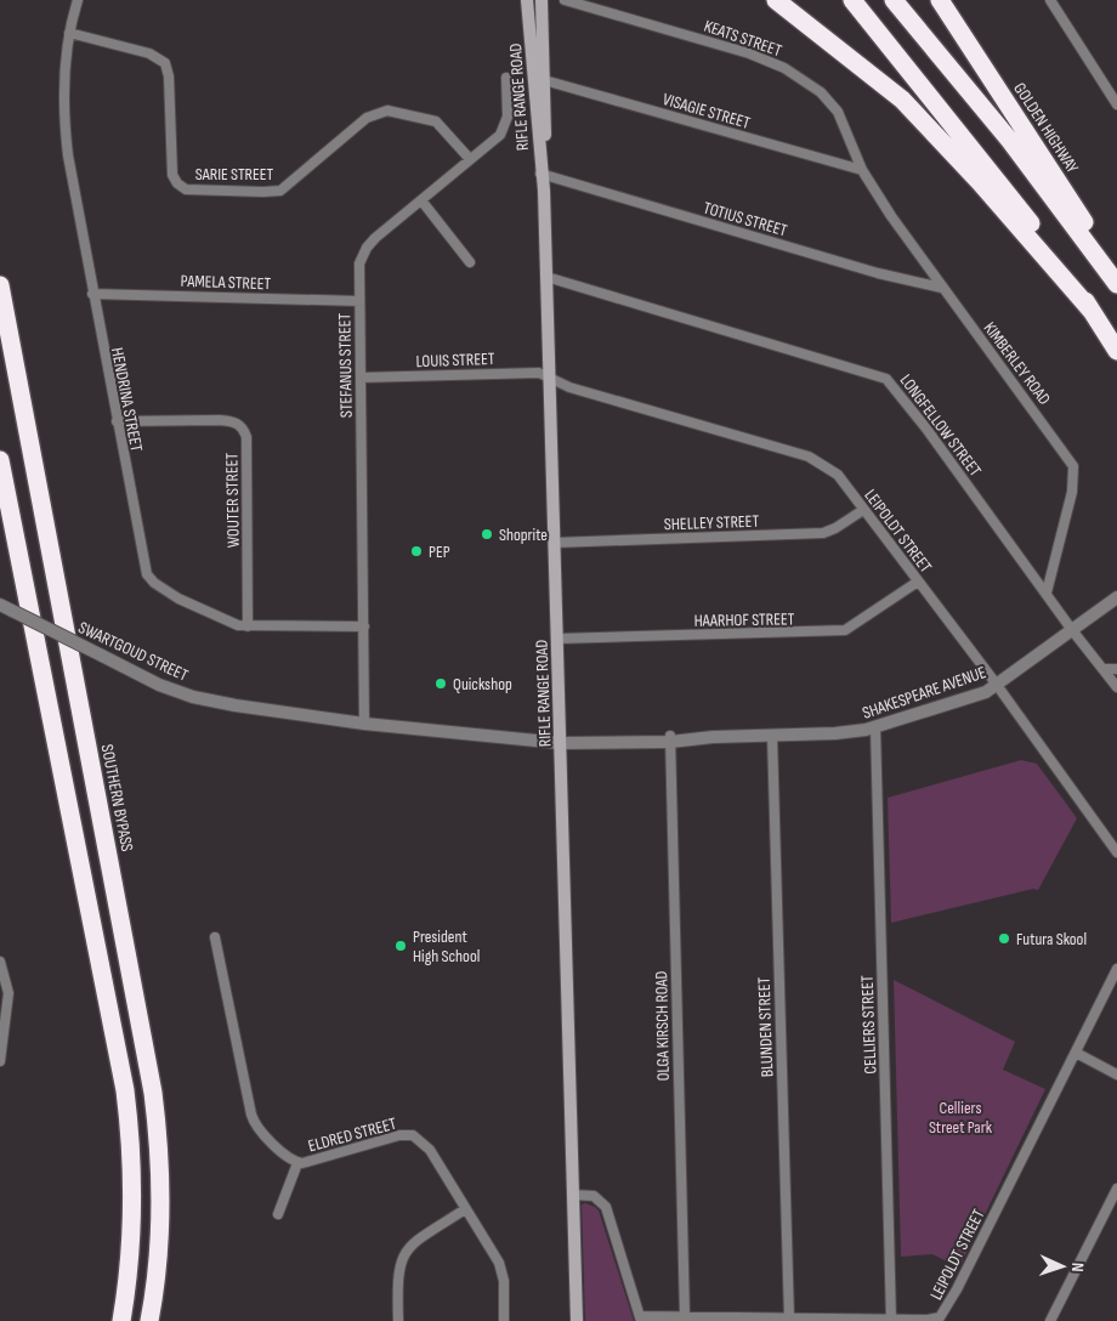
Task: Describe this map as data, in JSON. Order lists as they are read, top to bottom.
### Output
{
  "streets": {
    "highway": ["GOLDEN HIGHWAY", "SOUTHERN BYPASS"],
    "main road": ["RIFLE RANGE ROAD"],
    "street": [
      "KEATS STREET",
      "VISAGIE STREET",
      "SARIE STREET",
      "TOTIUS STREET",
      "PAMELA STREET",
      "LOUIS STREET",
      "KIMBERLEY ROAD",
      "STEFANUS STREET",
      "HENDRINA STREET",
      "LONGFELLOW STREET",
      "WOUTER STREET",
      "SHELLEY STREET",
      "LEIPOLDT STREET",
      "HAARHOF STREET",
      "SWARTGOUD STREET",
      "SHAKESPEARE AVENUE",
      "CELLIERS STREET",
      "OLGA KIRSCH ROAD",
      "BLUNDEN STREET",
      "ELDRED STREET"
    ]
  },
  "crossings": [
    ["KEATS STREET", "VISAGIE STREET"],
    ["KEATS STREET", "KIMBERLEY ROAD"],
    ["RIFLE RANGE ROAD", "VISAGIE STREET"],
    ["RIFLE RANGE ROAD", "TOTIUS STREET"],
    ["RIFLE RANGE ROAD", "LOUIS STREET"],
    ["RIFLE RANGE ROAD", "LONGFELLOW STREET"],
    ["RIFLE RANGE ROAD", "SHELLEY STREET"],
    ["RIFLE RANGE ROAD", "LEIPOLDT STREET"],
    ["RIFLE RANGE ROAD", "HAARHOF STREET"],
    ["RIFLE RANGE ROAD", "SWARTGOUD STREET"],
    ["RIFLE RANGE ROAD", "SHAKESPEARE AVENUE"],
    ["VISAGIE STREET", "KIMBERLEY ROAD"],
    ["SARIE STREET", "STEFANUS STREET"],
    ["SARIE STREET", "HENDRINA STREET"],
    ["TOTIUS STREET", "KIMBERLEY ROAD"],
    ["PAMELA STREET", "STEFANUS STREET"],
    ["PAMELA STREET", "HENDRINA STREET"],
    ["LOUIS STREET", "STEFANUS STREET"],
    ["LOUIS STREET", "LEIPOLDT STREET"],
    ["KIMBERLEY ROAD", "LONGFELLOW STREET"],
    ["STEFANUS STREET", "HENDRINA STREET"],
    ["STEFANUS STREET", "SWARTGOUD STREET"],
    ["HENDRINA STREET", "WOUTER STREET"],
    ["LONGFELLOW STREET", "SHAKESPEARE AVENUE"],
    ["SHELLEY STREET", "LEIPOLDT STREET"],
    ["LEIPOLDT STREET", "HAARHOF STREET"],
    ["LEIPOLDT STREET", "SHAKESPEARE AVENUE"],
    ["LEIPOLDT STREET", "CELLIERS STREET"],
    ["LEIPOLDT STREET", "OLGA KIRSCH ROAD"],
    ["LEIPOLDT STREET", "BLUNDEN STREET"],
    ["SWARTGOUD STREET", "SHAKESPEARE AVENUE"],
    ["SHAKESPEARE AVENUE", "CELLIERS STREET"],
    ["SHAKESPEARE AVENUE", "OLGA KIRSCH ROAD"],
    ["SHAKESPEARE AVENUE", "BLUNDEN STREET"]
  ],
  "parks": ["Celliers Street Park"],
  "places": [
    "Shoprite",
    "PEP",
    "Quickshop",
    "Futura Skool",
    "President High School"
  ],
  "north": "right"
}
